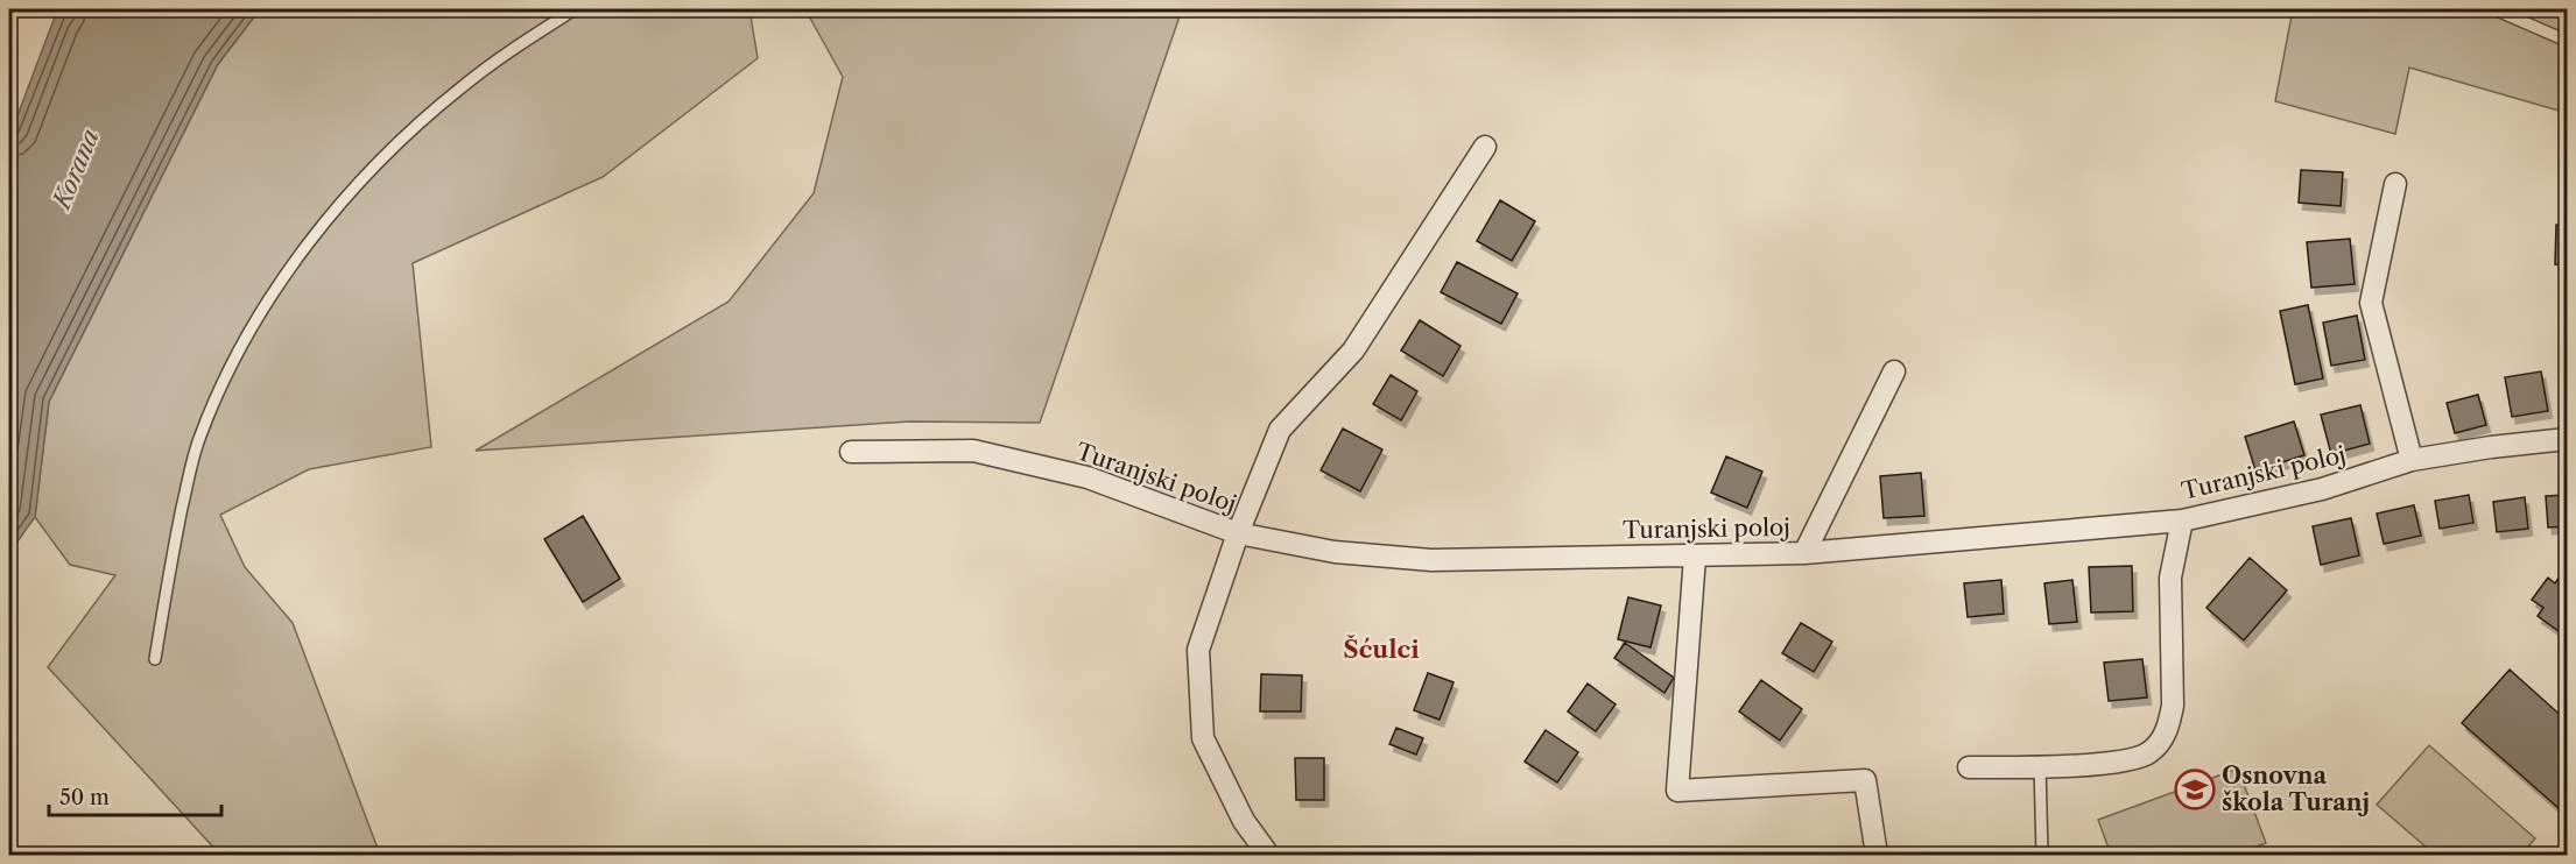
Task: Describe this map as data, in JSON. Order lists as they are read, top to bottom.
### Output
{
  "streets": {
    "street": ["Turanjski poloj"]
  },
  "districts": ["Šćulci"],
  "water": ["Korana"],
  "places": {
    "school or university": ["Osnovna škola Turanj"]
  },
  "scale_bar": "50 m"
}
